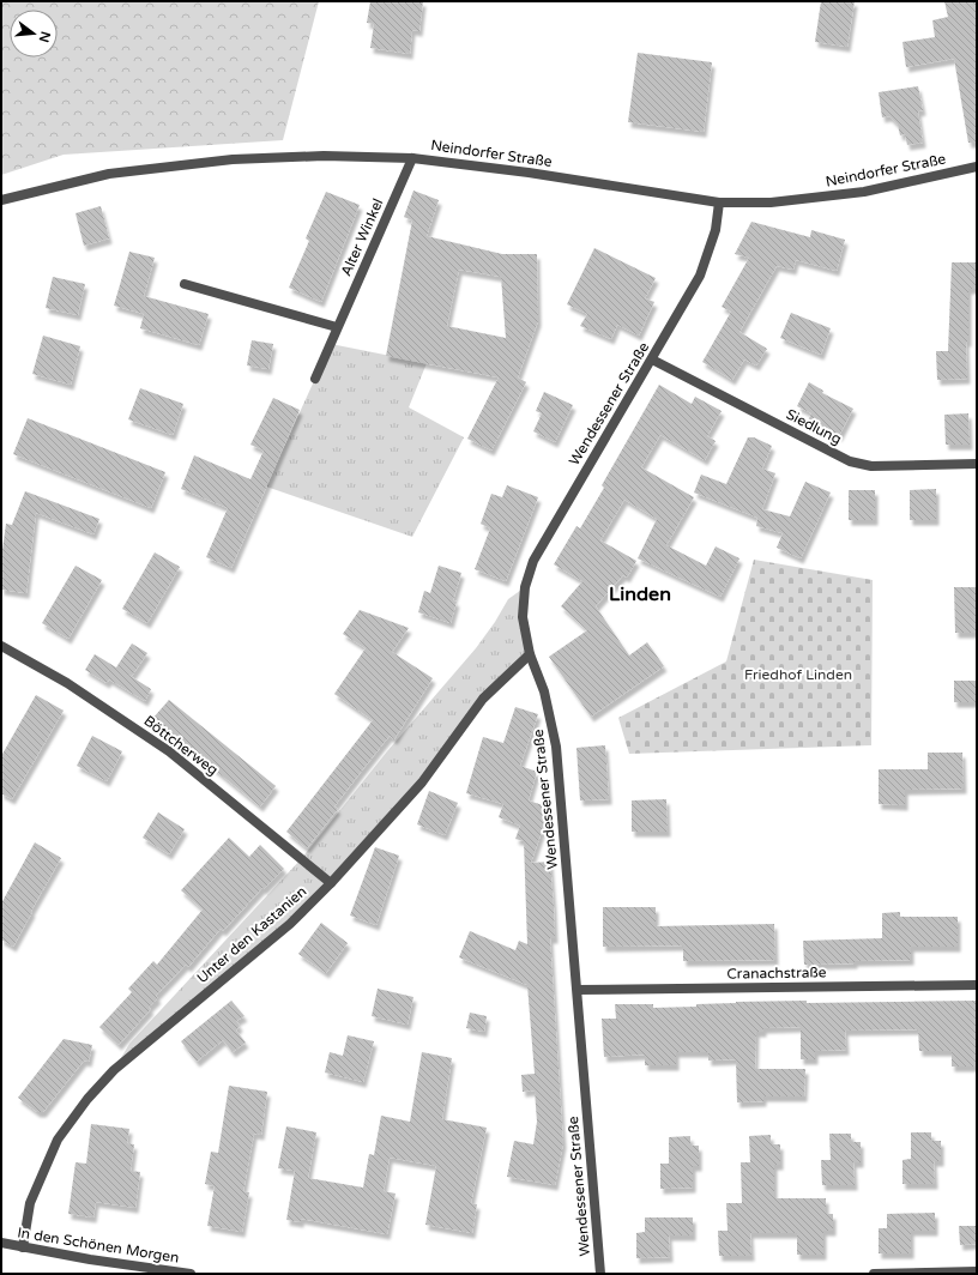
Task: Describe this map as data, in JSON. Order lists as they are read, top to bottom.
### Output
{
  "streets": {
    "street": [
      "Neindorfer Straße",
      "Alter Winkel",
      "Wendessener Straße",
      "Siedlung",
      "Böttcherweg",
      "Unter den Kastanien",
      "Cranachstraße",
      "In den Schönen Morgen"
    ]
  },
  "crossings": [
    ["Neindorfer Straße", "Alter Winkel"],
    ["Neindorfer Straße", "Wendessener Straße"],
    ["Wendessener Straße", "Siedlung"],
    ["Wendessener Straße", "Unter den Kastanien"],
    ["Wendessener Straße", "Cranachstraße"],
    ["Böttcherweg", "Unter den Kastanien"],
    ["Unter den Kastanien", "In den Schönen Morgen"]
  ],
  "districts": ["Linden"],
  "parks": ["Friedhof Linden"],
  "north": "right"
}
